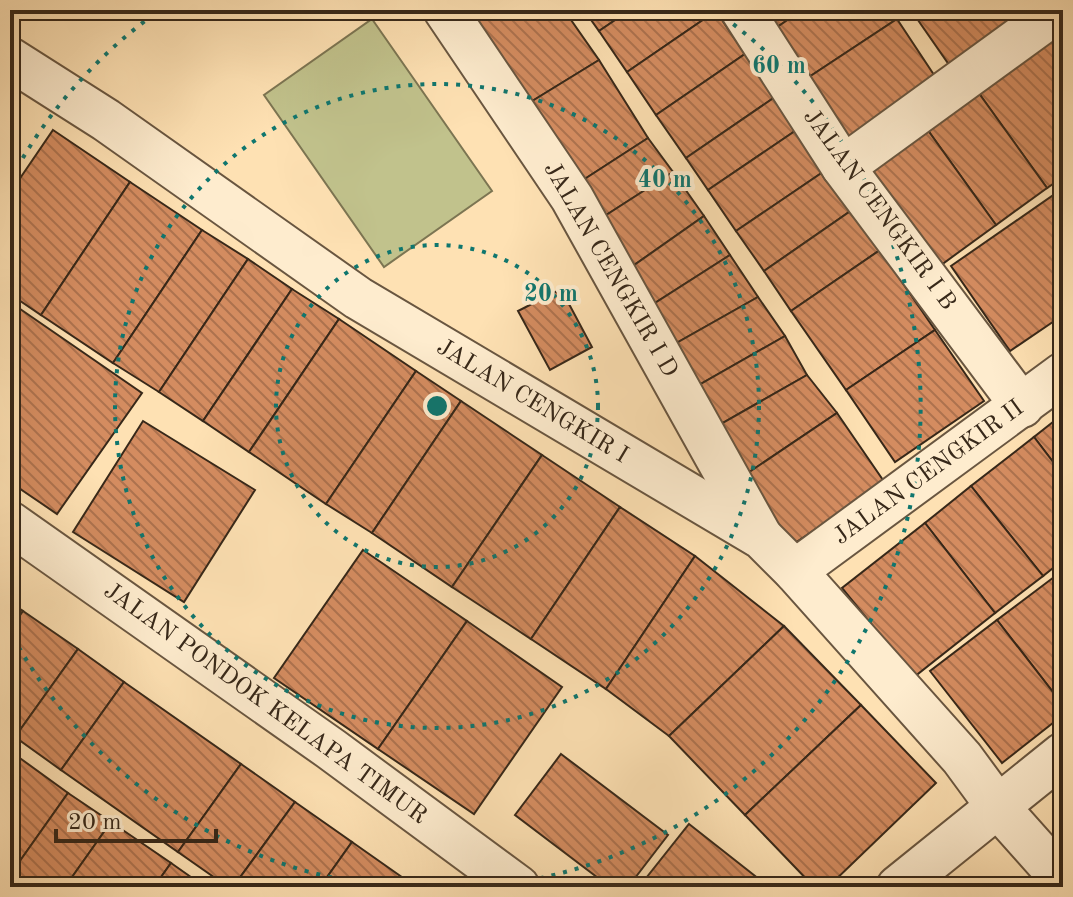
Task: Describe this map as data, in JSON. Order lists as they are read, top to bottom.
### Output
{
  "streets": {
    "street": [
      "JALAN CENGKIR I B",
      "JALAN CENGKIR I D",
      "JALAN CENGKIR I",
      "JALAN CENGKIR II",
      "JALAN PONDOK KELAPA TIMUR"
    ]
  },
  "crossings": [
    ["JALAN CENGKIR I B", "JALAN CENGKIR II"],
    ["JALAN CENGKIR I D", "JALAN CENGKIR I"],
    ["JALAN CENGKIR I", "JALAN CENGKIR II"]
  ],
  "scale_bar": "20 m",
  "rings": ["60 m", "40 m", "20 m"]
}
